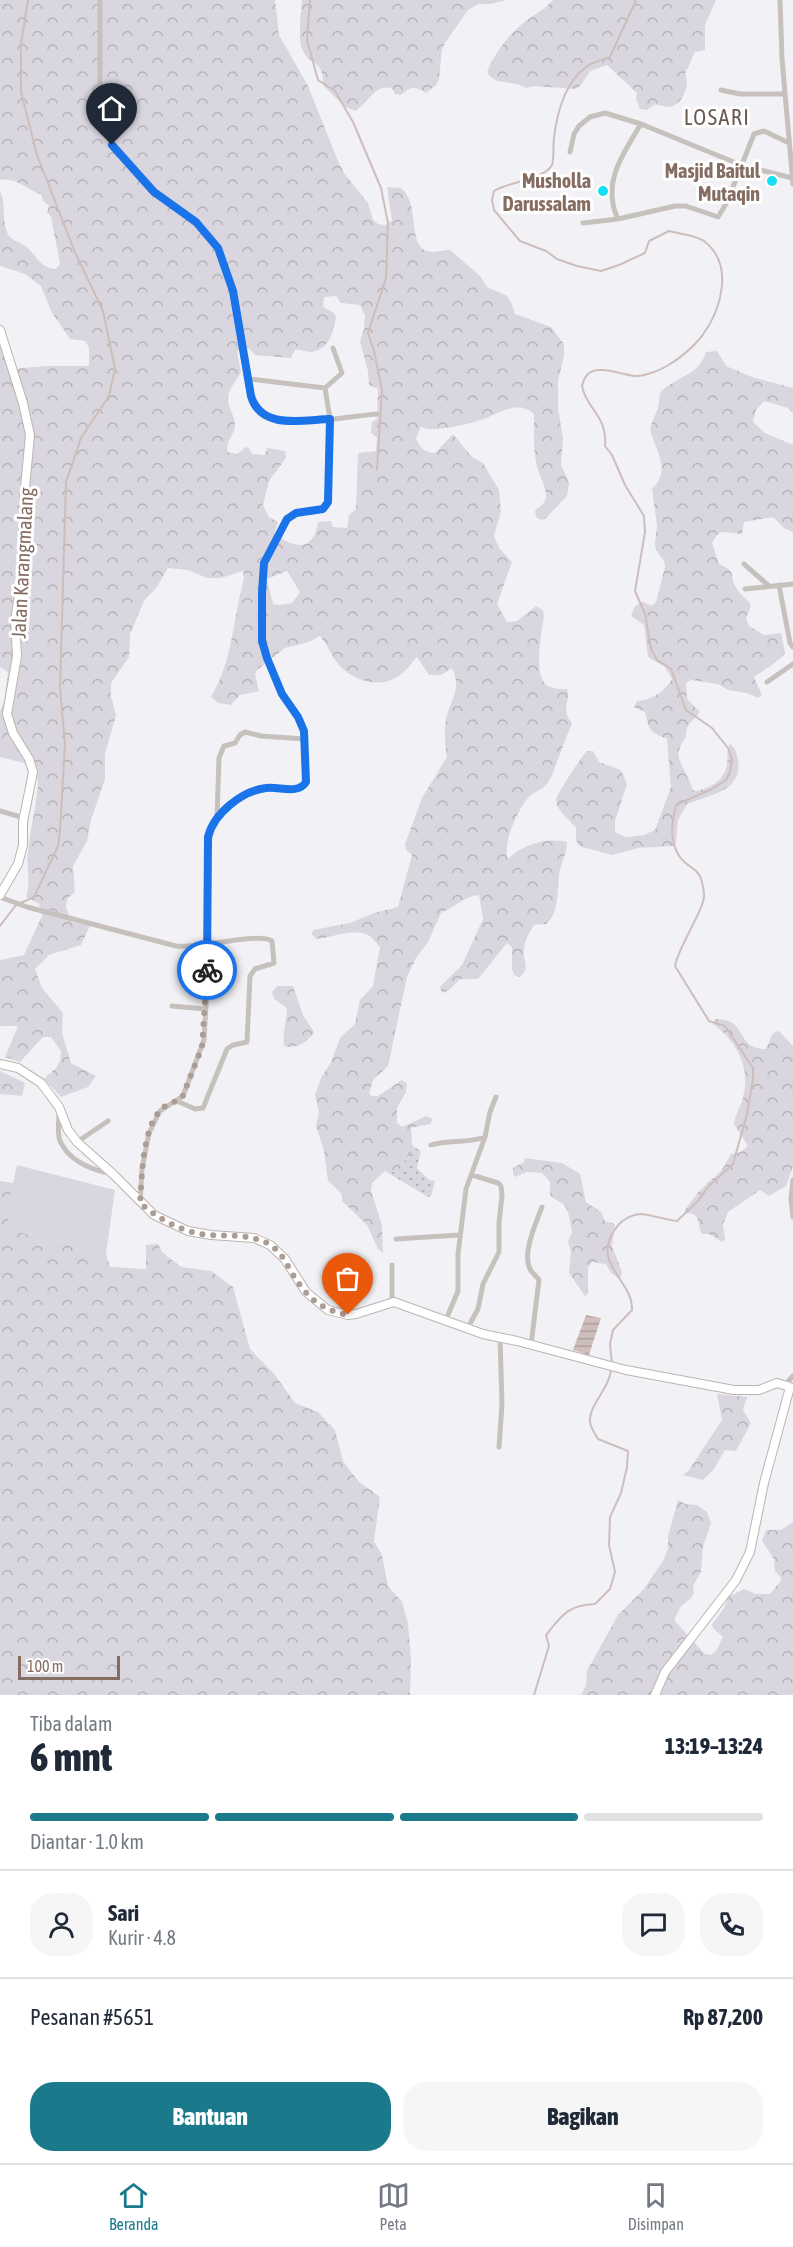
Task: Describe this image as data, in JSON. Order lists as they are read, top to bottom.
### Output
{
  "streets": {
    "street": ["Jalan Karangmalang"]
  },
  "districts": ["LOSARI"],
  "places": ["Masjid Baitul Mutaqin", "Musholla Darussalam"],
  "scale_bar": "100 m",
  "page": {
    "scale": "100 m",
    "heading": ["6 mnt", "Tiba dalam", "13:19–13:24"],
    "panel": [
      "Sari",
      "Kurir · 4.8",
      "Pesanan #5651",
      "Rp 87,200"
    ],
    "bar": "Diantar · 1.0 km",
    "buttons": ["Bantuan", "Bagikan"],
    "tabs": ["Beranda", "Peta", "Disimpan"]
  }
}
